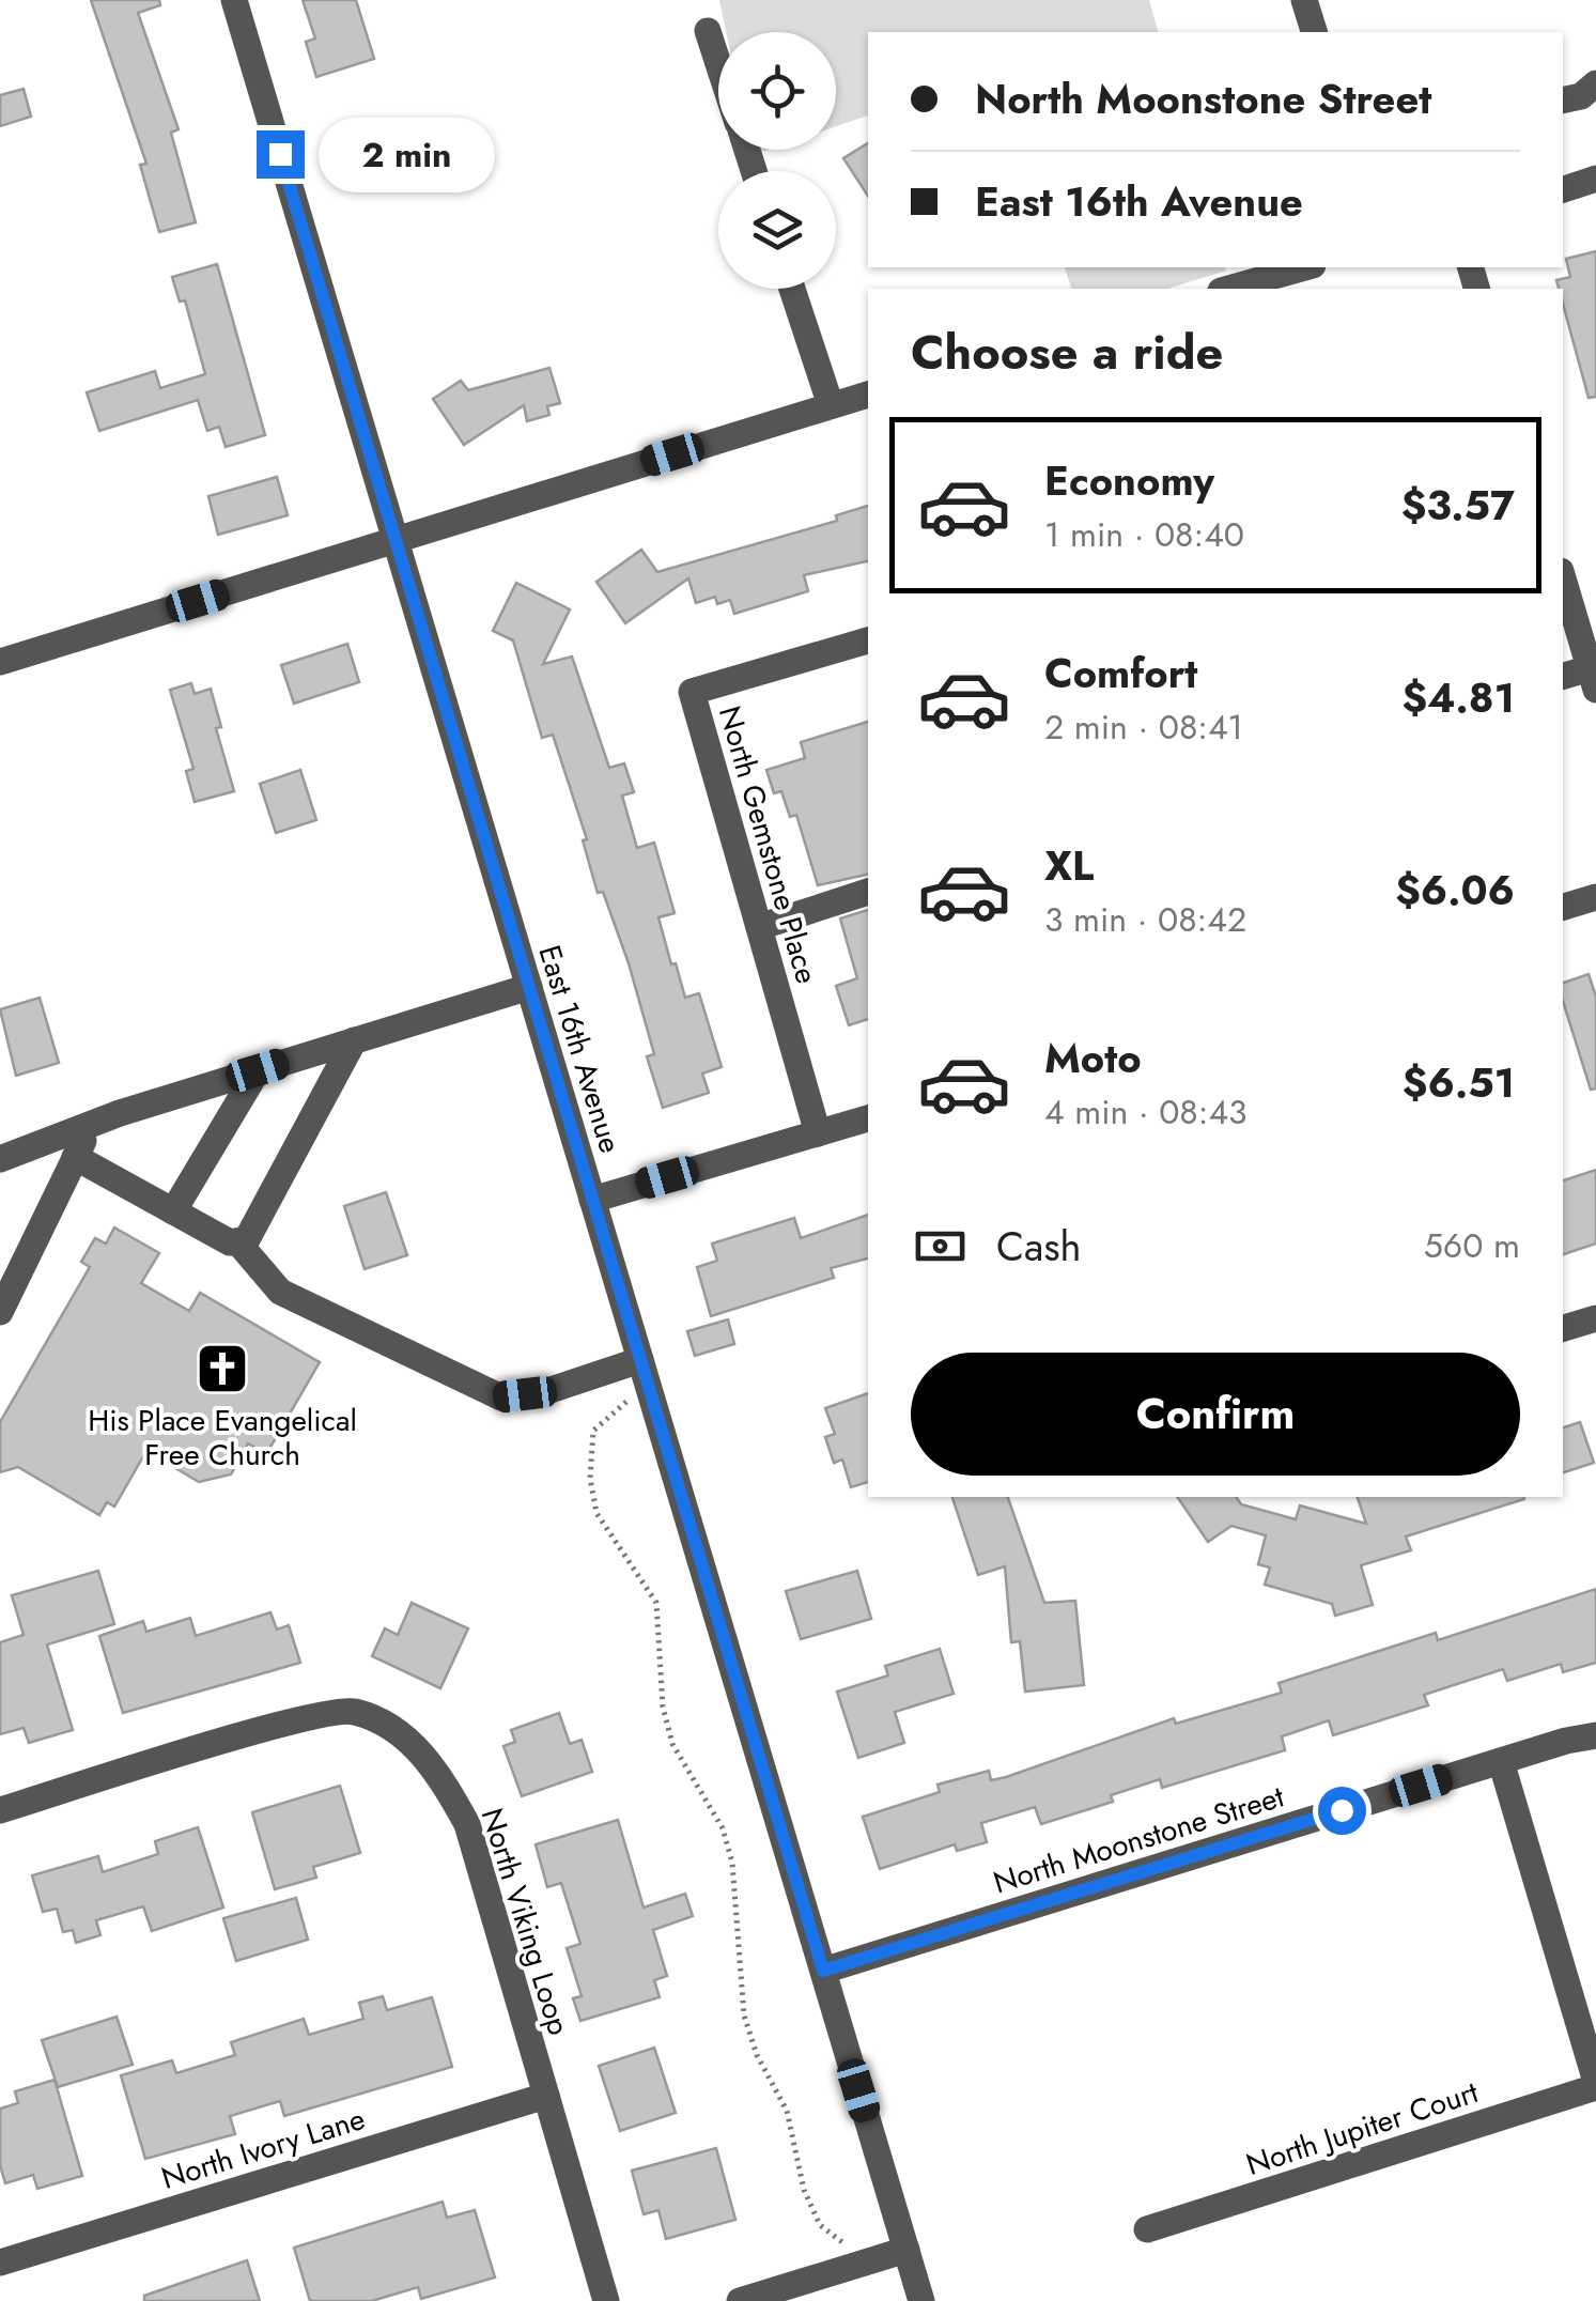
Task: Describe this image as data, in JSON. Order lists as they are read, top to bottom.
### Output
{
  "streets": {
    "street": [
      "North Gemstone Place",
      "East 16th Avenue",
      "North Moonstone Street",
      "North Viking Loop",
      "North Jupiter Court",
      "North Ivory Lane"
    ]
  },
  "crossings": [
    ["East 16th Avenue", "North Moonstone Street"],
    ["North Viking Loop", "North Ivory Lane"]
  ],
  "places": {
    "church": ["His Place Evangelical Free Church"]
  },
  "page": {
    "banner": ["North Moonstone Street", "East 16th Avenue"],
    "bubble": "2 min",
    "heading": "Choose a ride",
    "list": [
      {
        "name": "Economy",
        "note": "1 min · 08:40",
        "value": "$3.57"
      },
      {
        "name": "Comfort",
        "note": "2 min · 08:41",
        "value": "$4.81"
      },
      {
        "name": "XL",
        "note": "3 min · 08:42",
        "value": "$6.06"
      },
      {
        "name": "Moto",
        "note": "4 min · 08:43",
        "value": "$6.51"
      }
    ],
    "pay": ["Cash", "560 m"],
    "buttons": "Confirm"
  }
}
